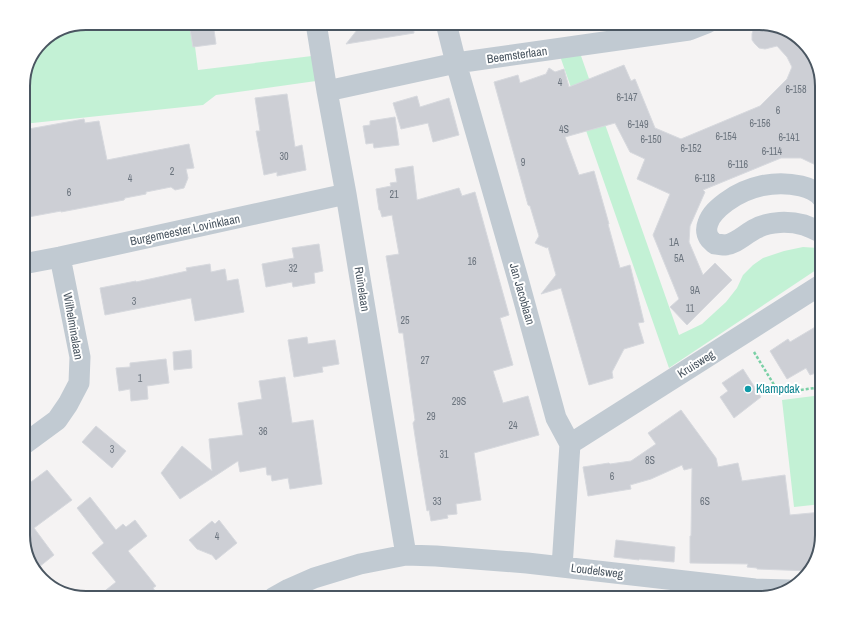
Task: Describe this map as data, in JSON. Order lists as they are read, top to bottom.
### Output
{
  "streets": {
    "street": [
      "Beemsterlaan",
      "Burgemeester Lovinklaan",
      "Ruïnelaan",
      "Jan Jacoblaan",
      "Wilhelminalaan",
      "Kruisweg",
      "Loudelsweg"
    ]
  },
  "crossings": [
    ["Beemsterlaan", "Ruïnelaan"],
    ["Beemsterlaan", "Jan Jacoblaan"],
    ["Burgemeester Lovinklaan", "Ruïnelaan"],
    ["Burgemeester Lovinklaan", "Wilhelminalaan"],
    ["Ruïnelaan", "Loudelsweg"],
    ["Jan Jacoblaan", "Kruisweg"]
  ],
  "places": ["Klampdak"],
  "house_numbers": [
    "4",
    "6-158",
    "6-147",
    "6",
    "6-156",
    "6-149",
    "4S",
    "6-154",
    "6-141",
    "6-150",
    "6-152",
    "6-114",
    "30",
    "9",
    "6-116",
    "2",
    "4",
    "6-118",
    "6",
    "21",
    "1A",
    "5A",
    "16",
    "32",
    "9A",
    "3",
    "11",
    "25",
    "27",
    "1",
    "29S",
    "29",
    "24",
    "36",
    "3",
    "31",
    "8S",
    "6",
    "33",
    "6S",
    "4"
  ]
}
